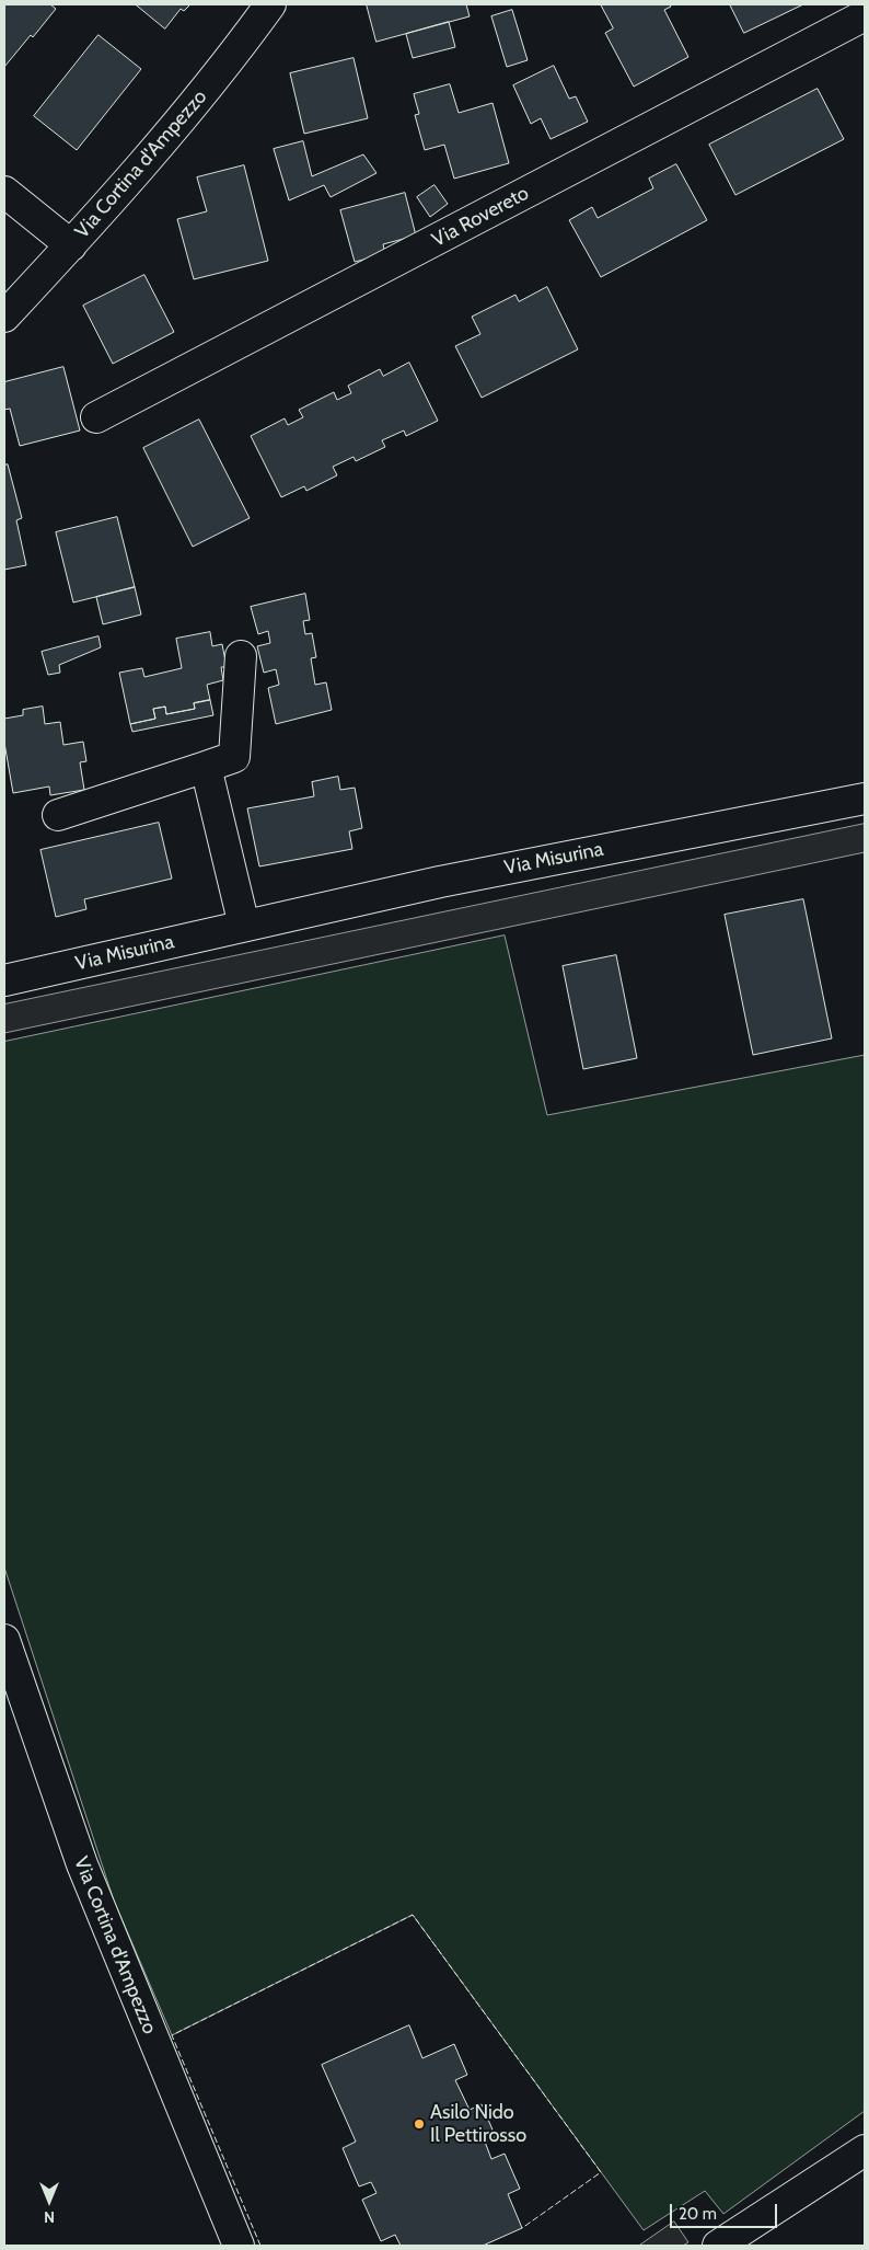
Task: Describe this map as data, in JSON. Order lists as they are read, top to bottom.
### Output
{
  "streets": {
    "street": ["Via Cortina d'Ampezzo", "Via Rovereto", "Via Misurina"]
  },
  "places": ["Asilo Nido Il Pettirosso"],
  "scale_bar": "20 m",
  "north": "bottom"
}
